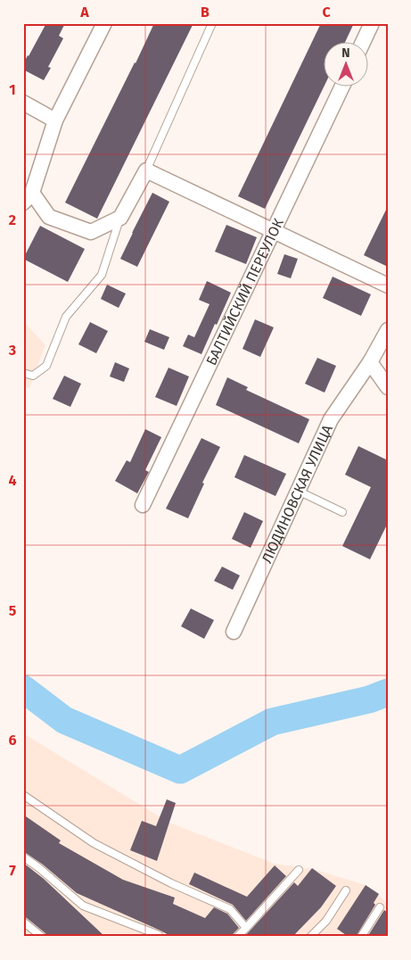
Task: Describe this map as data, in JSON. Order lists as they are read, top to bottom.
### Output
{
  "streets": {
    "street": ["БАЛТИЙСКИЙ ПЕРЕУЛОК", "ЛЮДИНОВСКАЯ УЛИЦА"]
  },
  "north": "top",
  "grid": {
    "columns": ["A", "B", "C"],
    "rows": [
      "1",
      "2",
      "3",
      "4",
      "5",
      "6",
      "7"
    ]
  }
}
